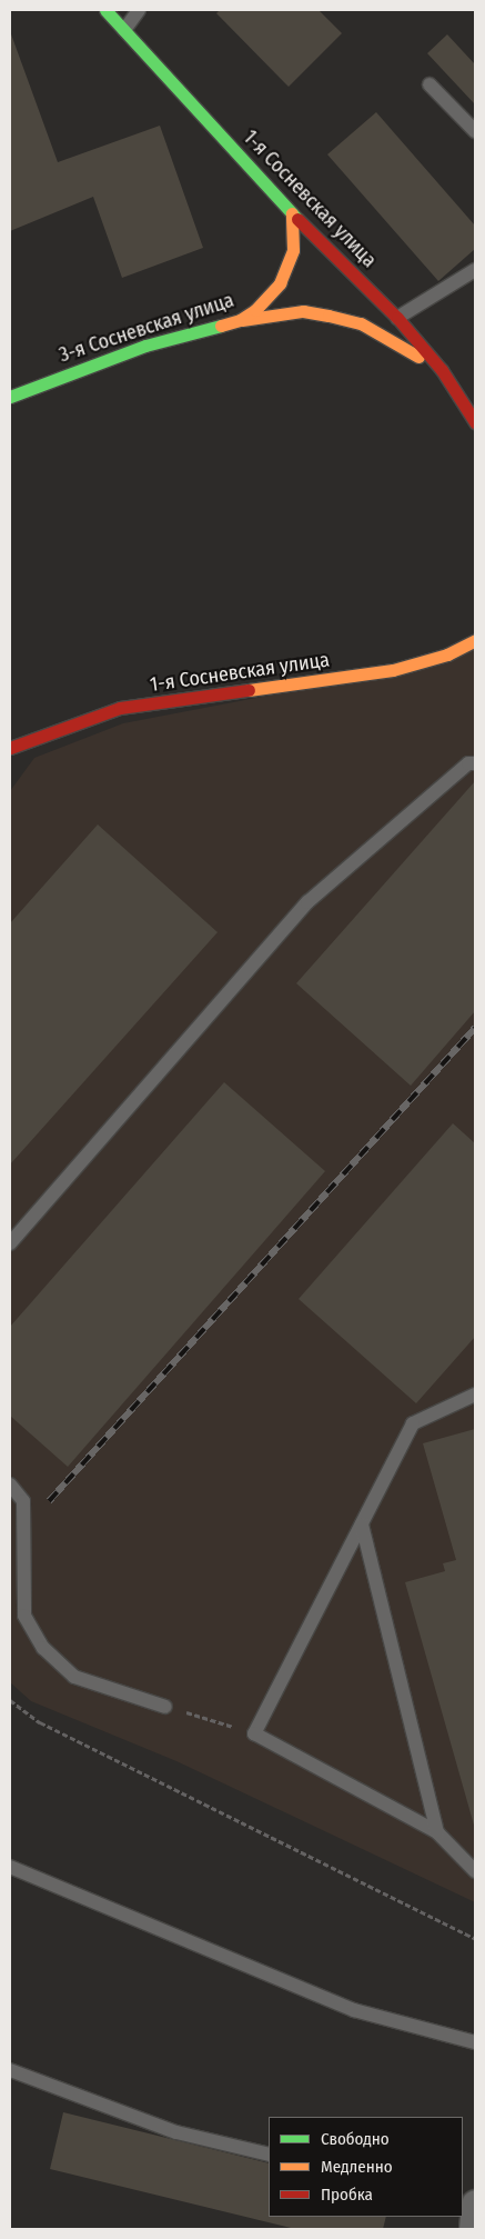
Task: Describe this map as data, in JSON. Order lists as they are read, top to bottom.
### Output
{
  "streets": {
    "main road": ["1-я Сосневская улица", "3-я Сосневская улица"]
  },
  "crossings": [
    ["1-я Сосневская улица", "3-я Сосневская улица"]
  ],
  "legend": ["Свободно", "Медленно", "Пробка"]
}
